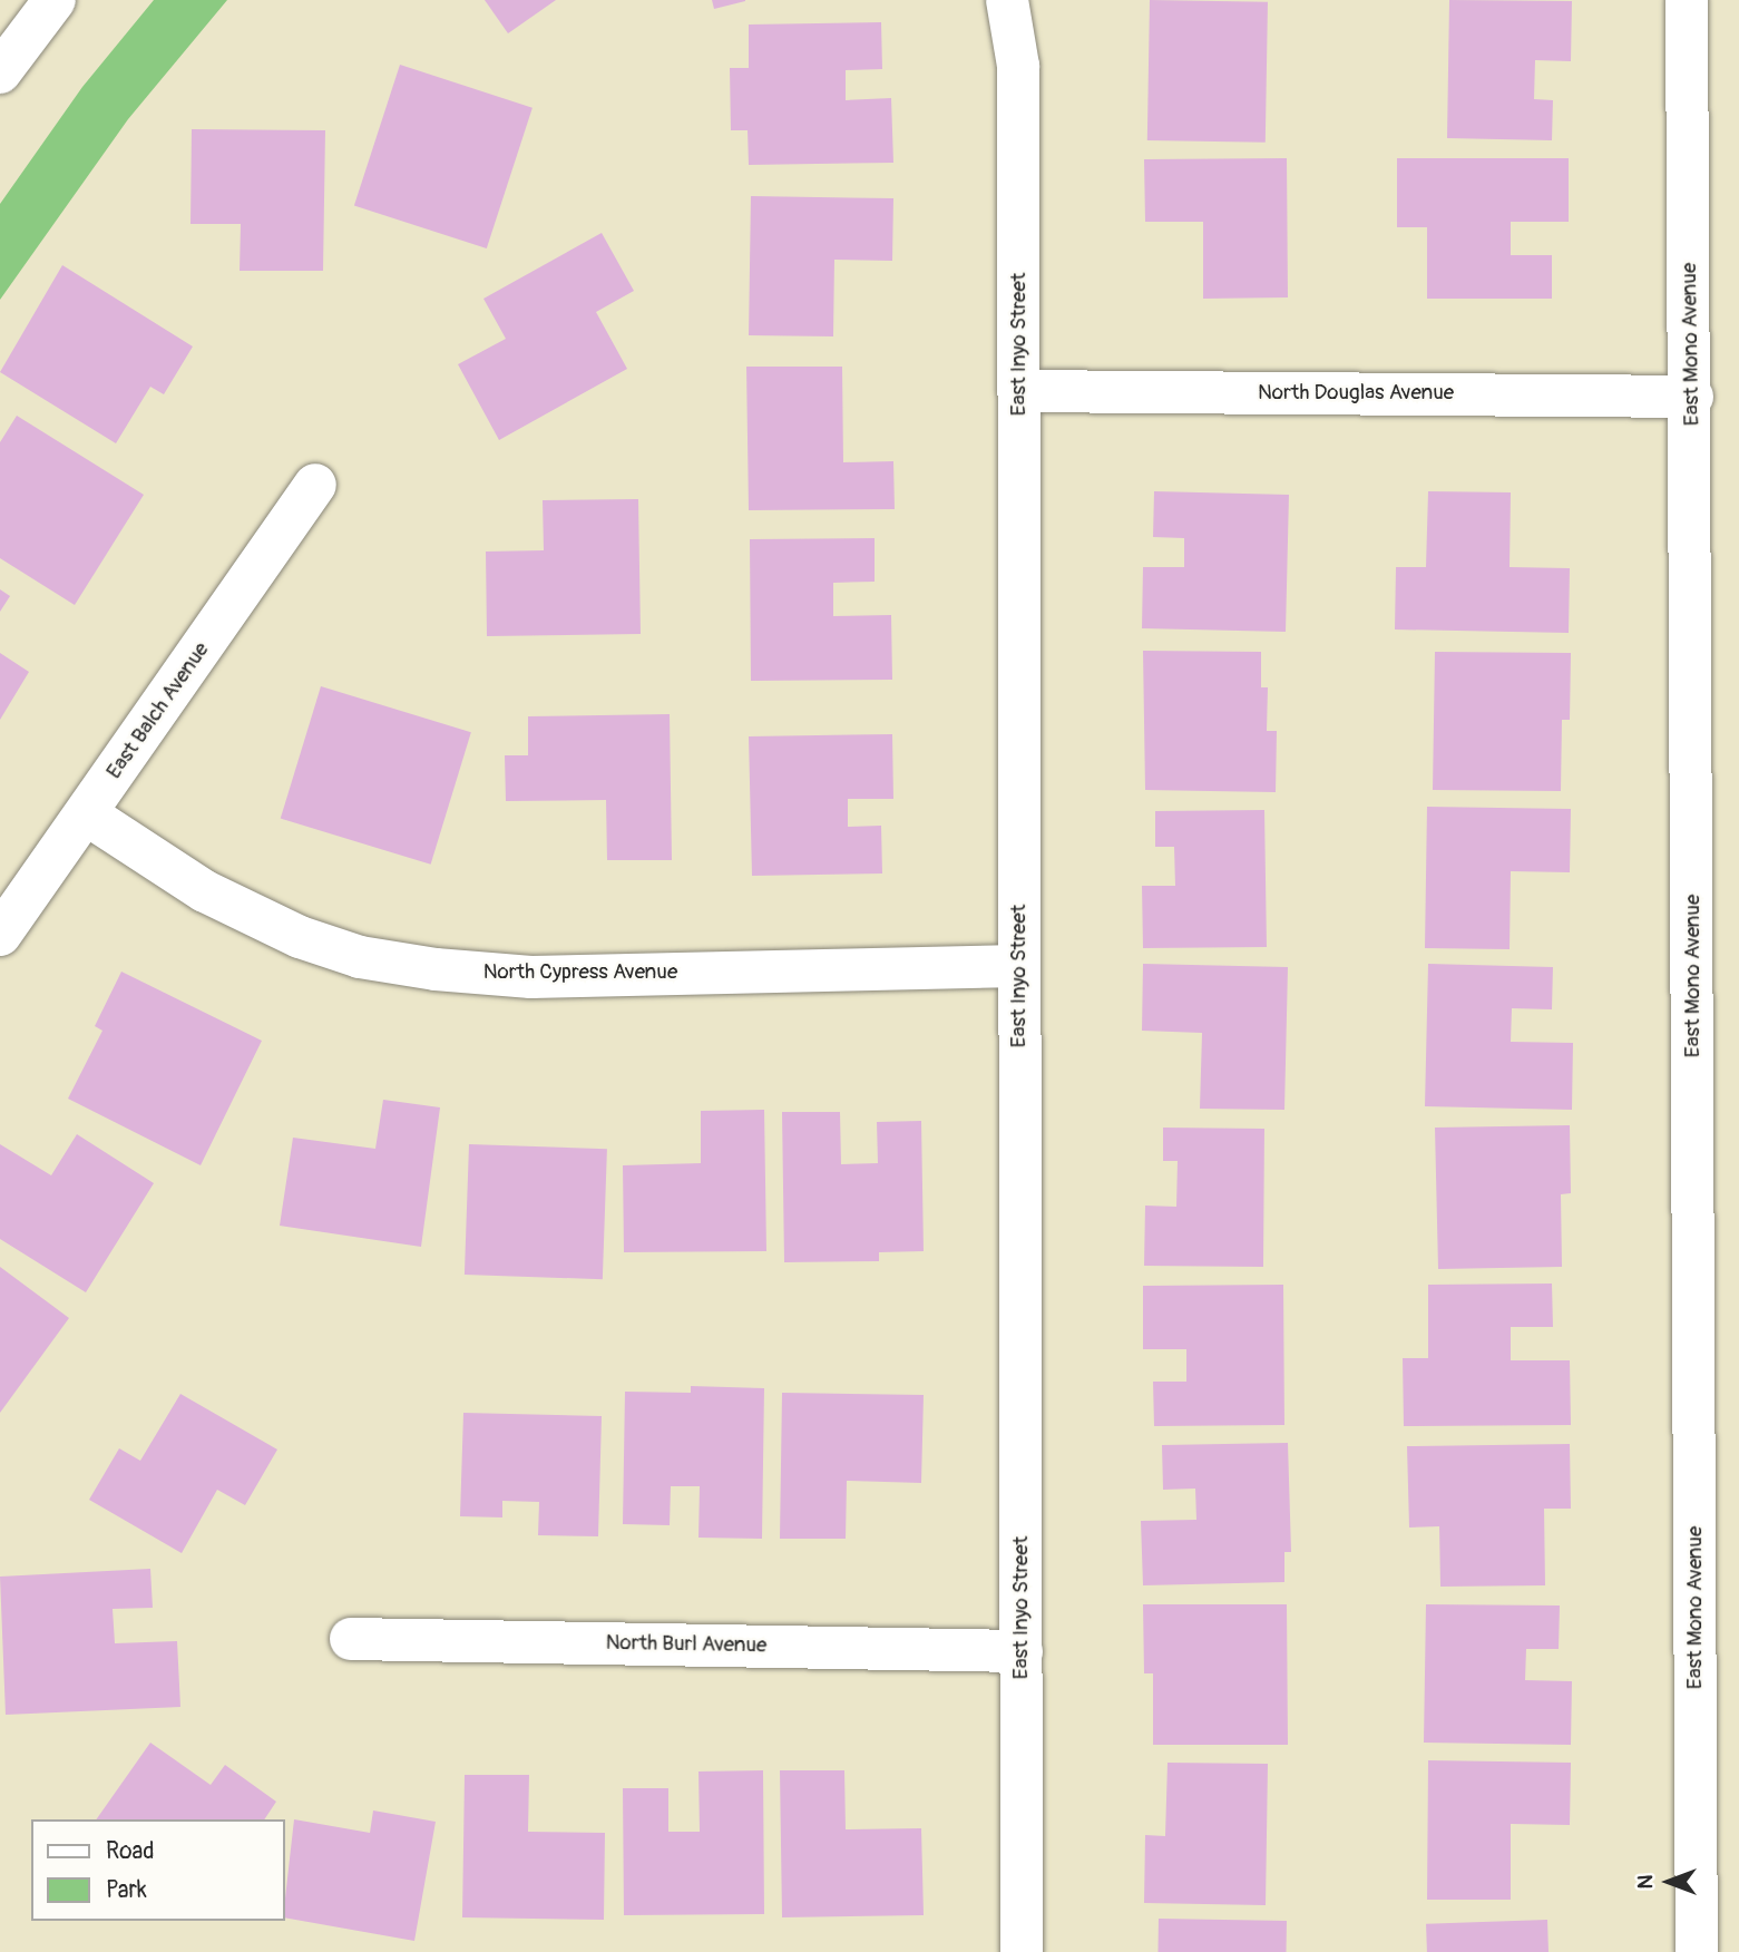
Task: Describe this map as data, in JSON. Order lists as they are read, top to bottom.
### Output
{
  "streets": {
    "street": [
      "East Inyo Street",
      "East Mono Avenue",
      "North Douglas Avenue",
      "East Balch Avenue",
      "North Cypress Avenue",
      "North Burl Avenue"
    ]
  },
  "crossings": [
    ["East Inyo Street", "North Douglas Avenue"],
    ["East Inyo Street", "North Cypress Avenue"],
    ["East Inyo Street", "North Burl Avenue"],
    ["East Mono Avenue", "North Douglas Avenue"],
    ["East Balch Avenue", "North Cypress Avenue"]
  ],
  "legend": ["Road", "Park"],
  "north": "left"
}
